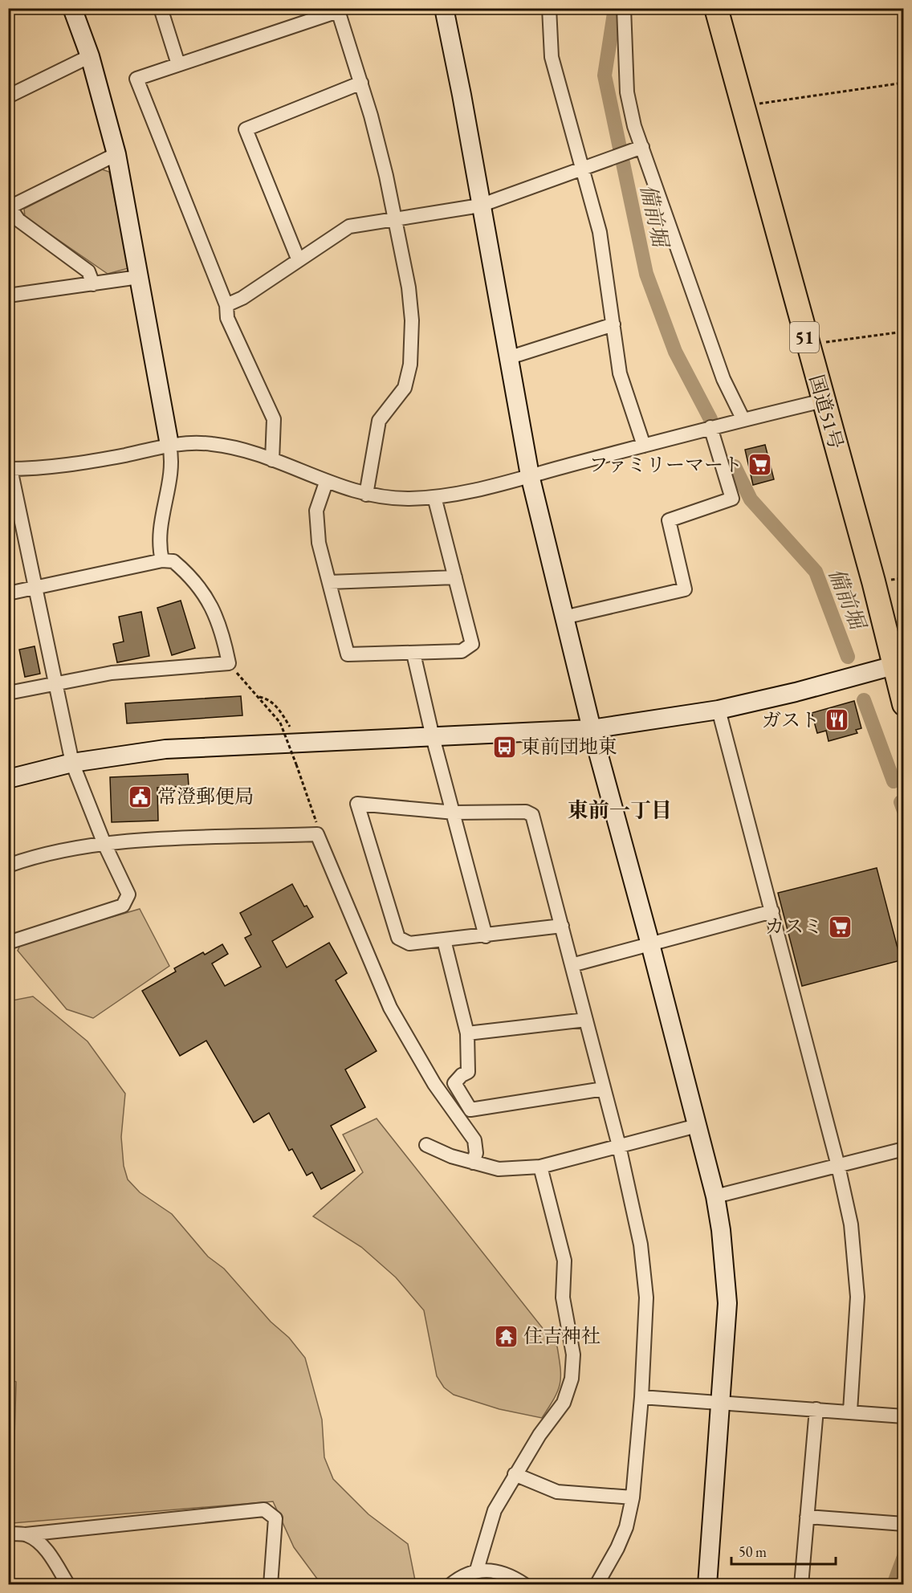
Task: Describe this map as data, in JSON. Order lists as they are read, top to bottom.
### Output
{
  "streets": {
    "highway": ["51", "国道51号"]
  },
  "districts": ["東前一丁目"],
  "water": ["備前堀"],
  "places": {
    "supermarket": ["ファミリーマート", "カスミ"],
    "restaurant": ["ガスト"],
    "bus stop": ["東前団地東"],
    "public building": ["常澄郵便局"],
    "temple": ["住吉神社"]
  },
  "scale_bar": "50 m"
}
